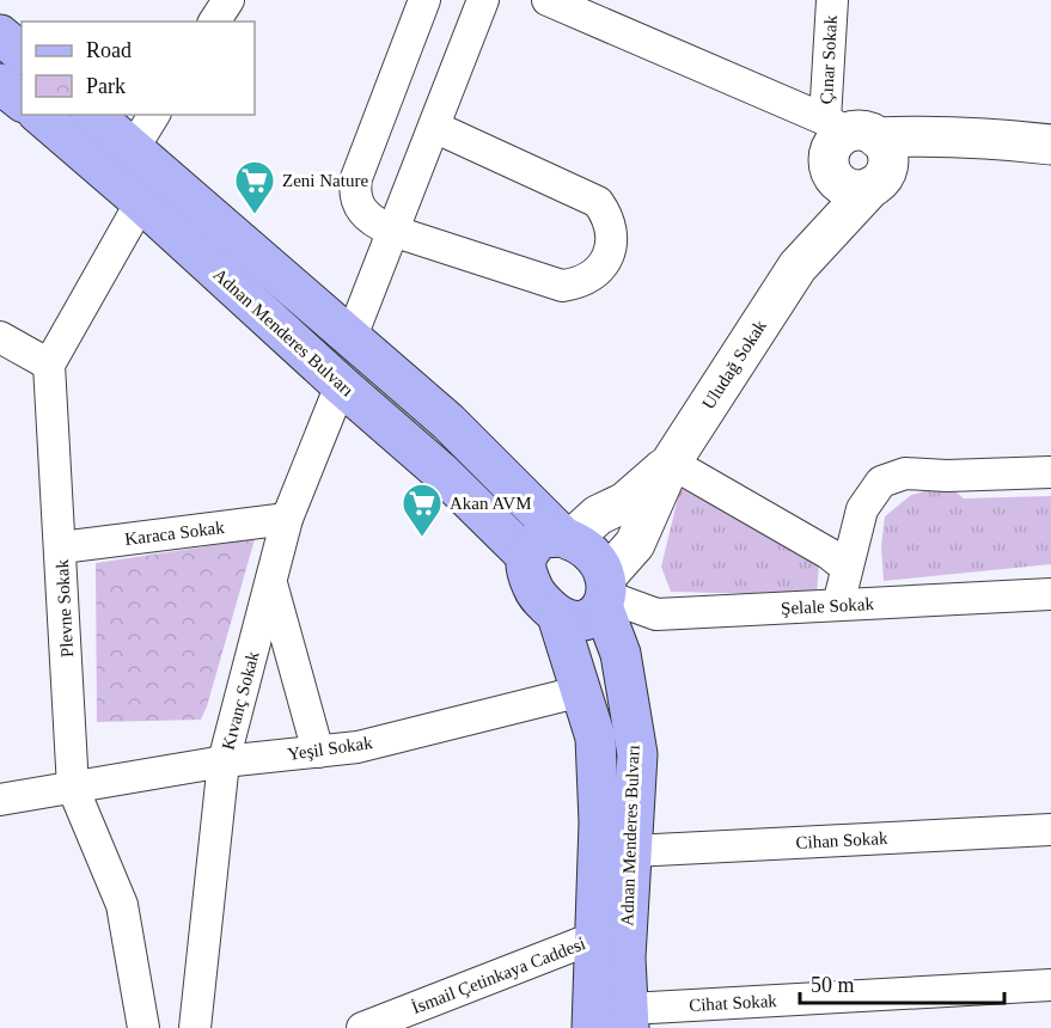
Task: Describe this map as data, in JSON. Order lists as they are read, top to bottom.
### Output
{
  "streets": {
    "main road": ["Adnan Menderes Bulvarı"],
    "street": [
      "Çınar Sokak",
      "Uludağ Sokak",
      "Karaca Sokak",
      "Şelale Sokak",
      "Plevne Sokak",
      "Kıvanç Sokak",
      "Yeşil Sokak",
      "Cihan Sokak",
      "İsmail Çetinkaya Caddesi",
      "Cihat Sokak"
    ]
  },
  "crossings": [
    ["Çınar Sokak", "Uludağ Sokak"],
    ["Adnan Menderes Bulvarı", "Şelale Sokak"],
    ["Adnan Menderes Bulvarı", "Kıvanç Sokak"],
    ["Adnan Menderes Bulvarı", "Yeşil Sokak"],
    ["Adnan Menderes Bulvarı", "Cihan Sokak"],
    ["Adnan Menderes Bulvarı", "İsmail Çetinkaya Caddesi"],
    ["Adnan Menderes Bulvarı", "Cihat Sokak"],
    ["Karaca Sokak", "Plevne Sokak"],
    ["Karaca Sokak", "Kıvanç Sokak"],
    ["Plevne Sokak", "Yeşil Sokak"],
    ["Kıvanç Sokak", "Yeşil Sokak"]
  ],
  "places": {
    "supermarket": ["Zeni Nature", "Akan AVM"]
  },
  "legend": ["Road", "Park"],
  "scale_bar": "50 m"
}
